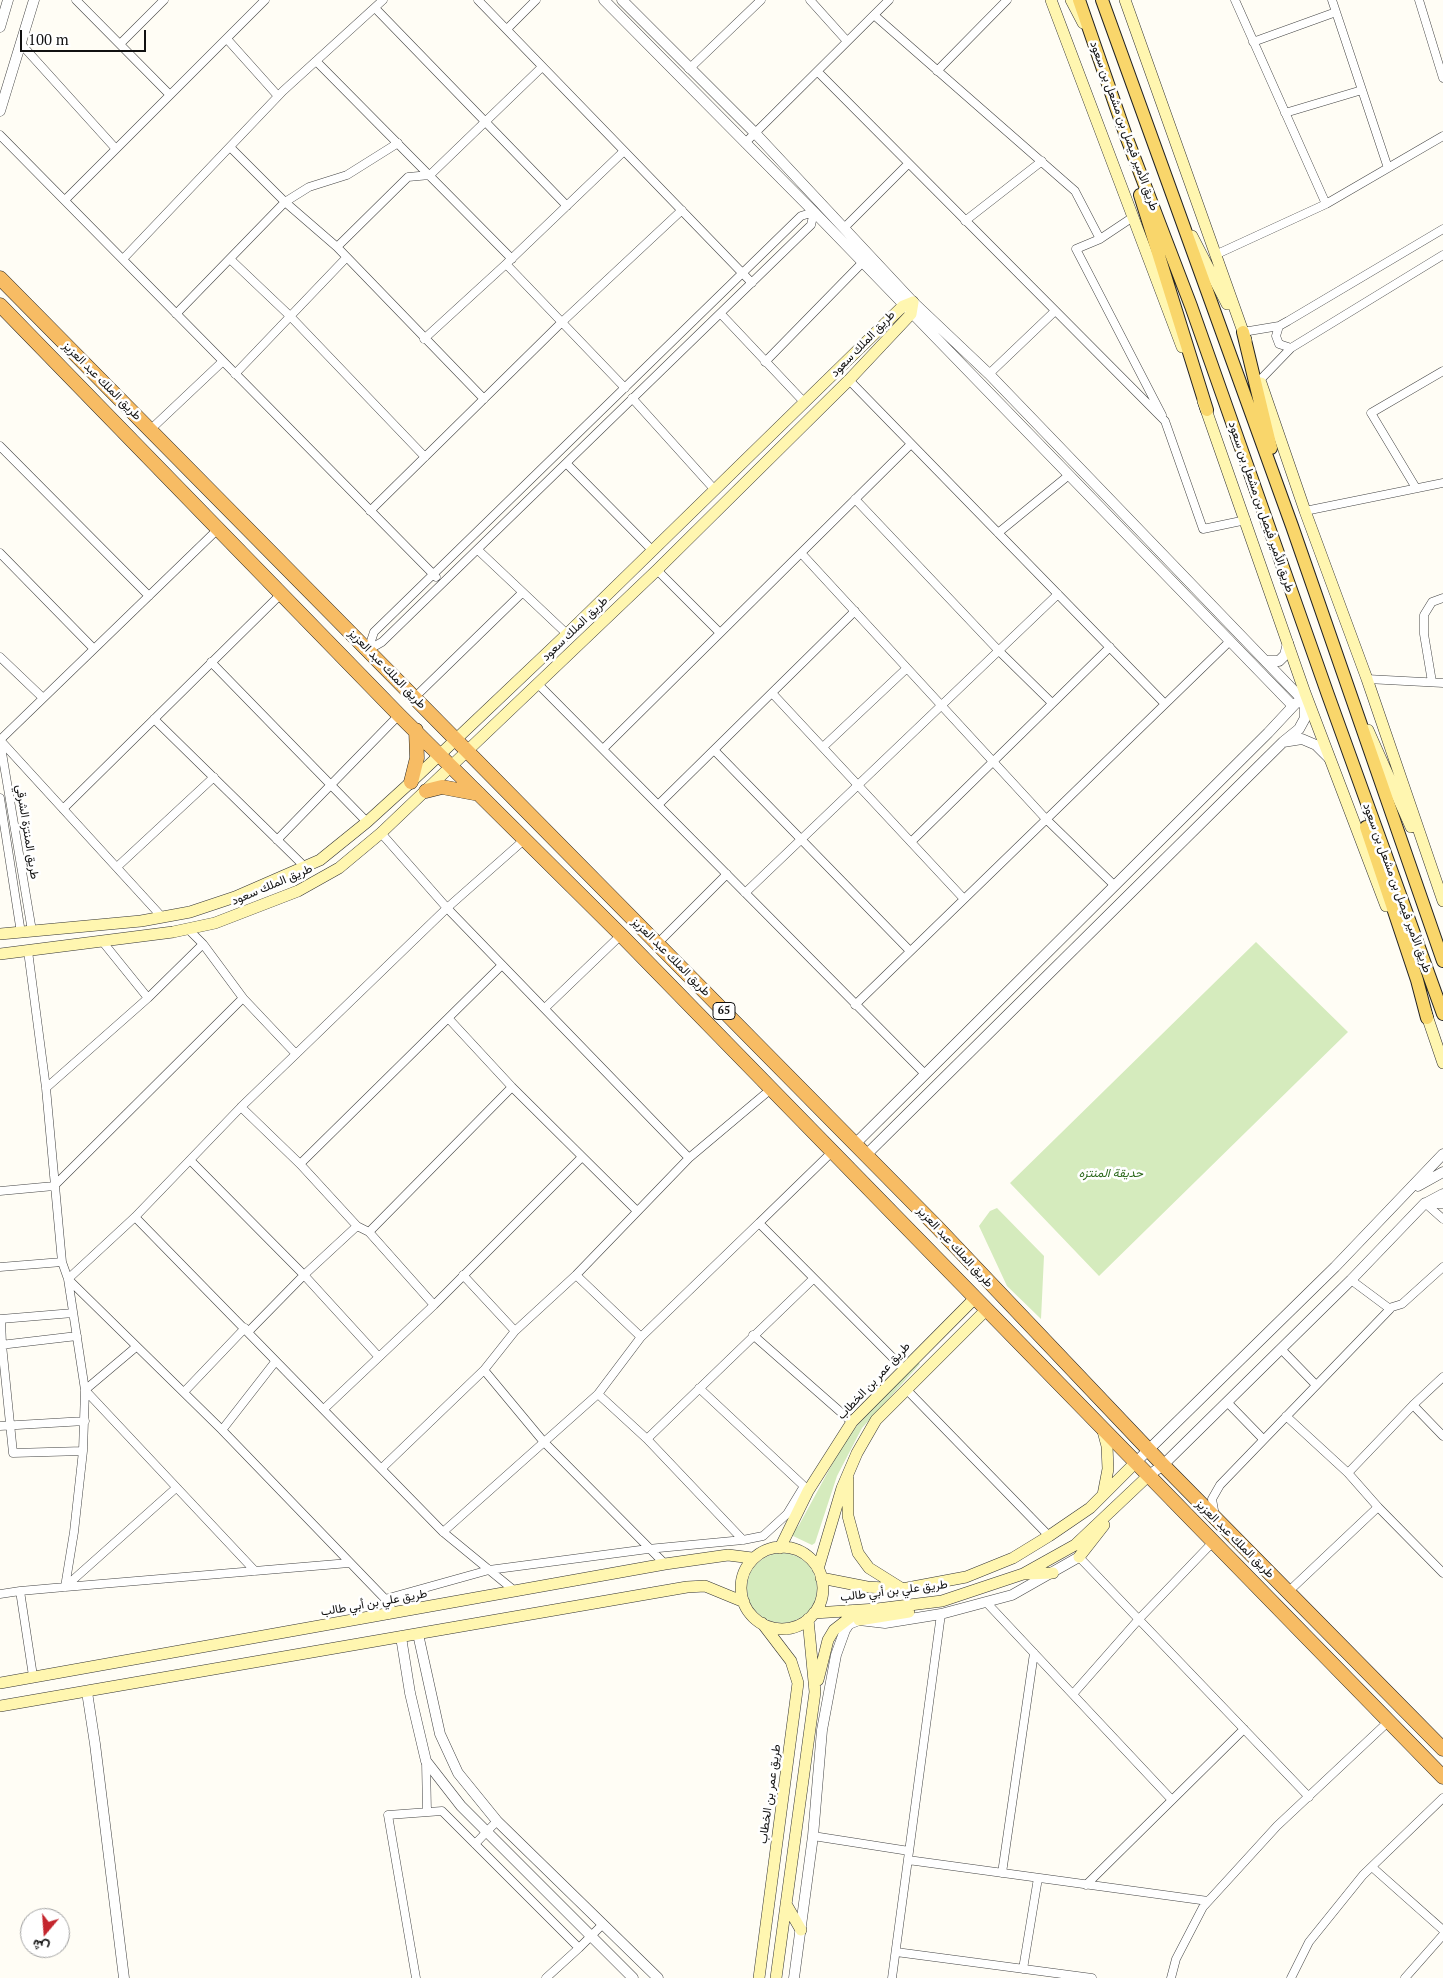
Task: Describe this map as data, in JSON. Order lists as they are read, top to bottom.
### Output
{
  "streets": {
    "highway": ["طريق الملك عبد العزيز", "65"],
    "main road": [
      "طريق الأمير فيصل بن مشعل بن سعود",
      "طريق الملك سعود",
      "طريق عمر بن الخطاب",
      "طريق علي بن أبي طالب"
    ],
    "street": ["طريق المنتزة الشرقي"]
  },
  "crossings": [
    ["طريق الملك سعود", "طريق الملك عبد العزيز"],
    ["طريق الملك سعود", "طريق المنتزة الشرقي"],
    ["طريق الملك عبد العزيز", "طريق عمر بن الخطاب"],
    ["طريق الملك عبد العزيز", "طريق علي بن أبي طالب"],
    ["طريق عمر بن الخطاب", "طريق علي بن أبي طالب"]
  ],
  "parks": ["حديقة المنتزه"],
  "scale_bar": "100 m",
  "north": "bottom"
}
